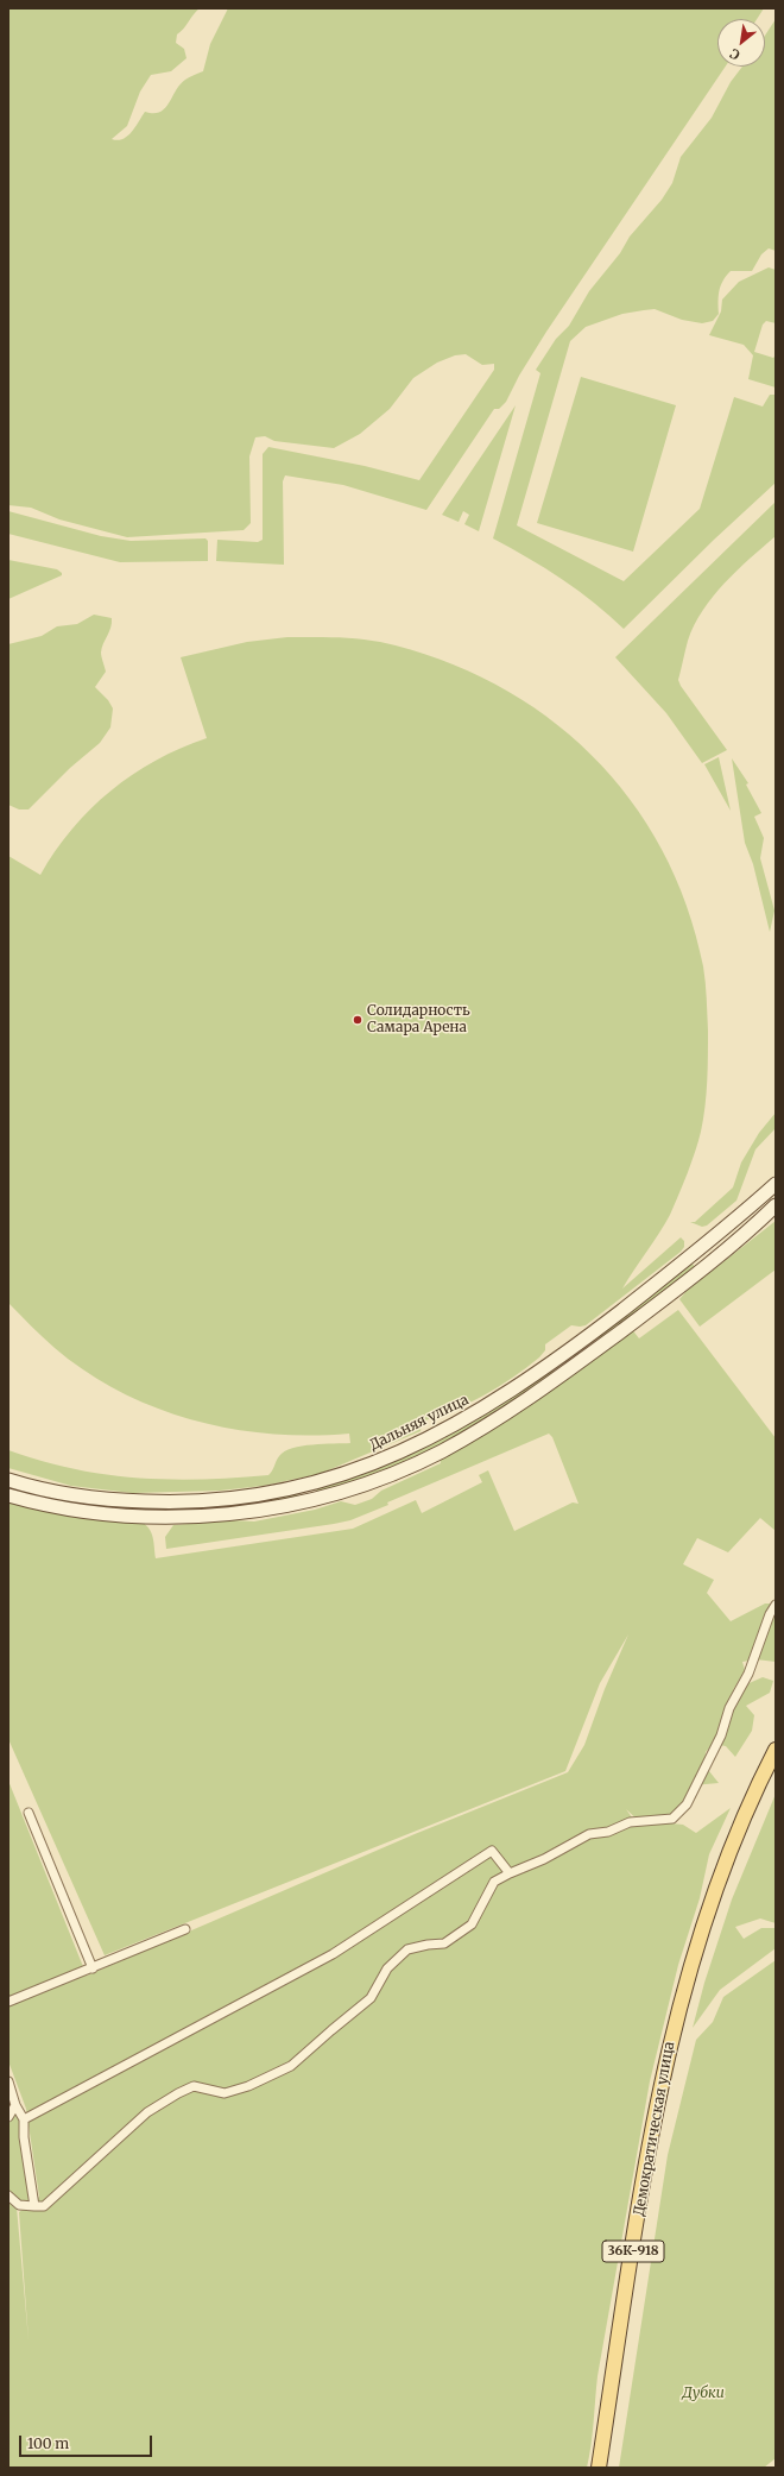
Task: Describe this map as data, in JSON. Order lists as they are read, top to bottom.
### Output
{
  "streets": {
    "main road": ["Дальняя улица", "Демократическая улица", "36К-918"]
  },
  "parks": ["Дубки"],
  "places": ["Солидарность Самара Арена"],
  "scale_bar": "100 m",
  "north": "bottom left"
}
